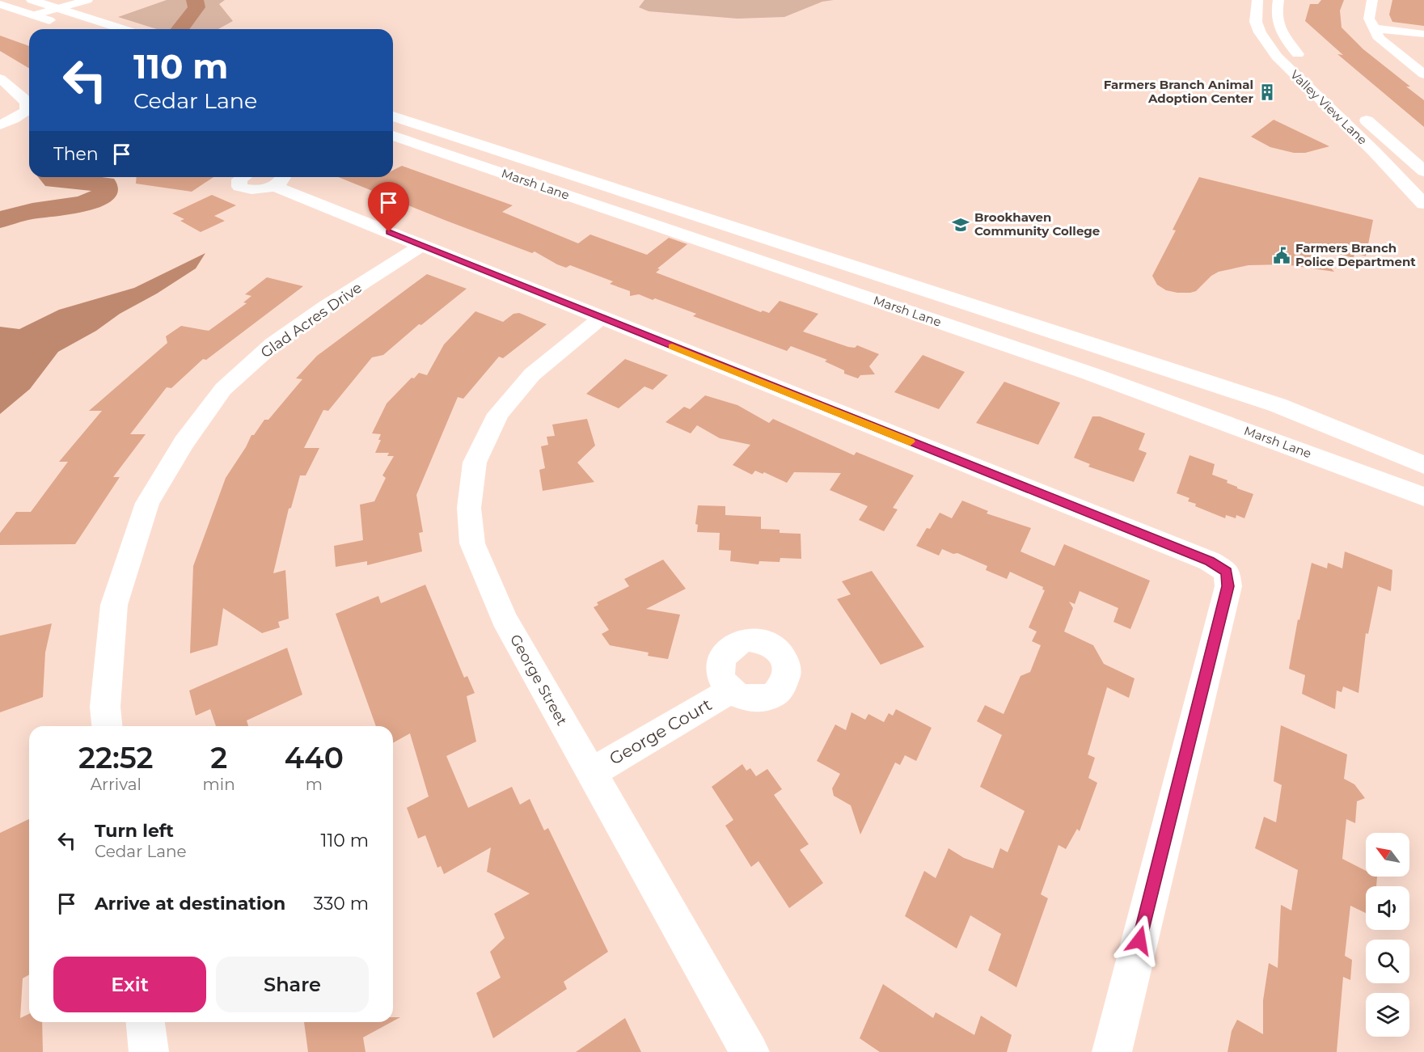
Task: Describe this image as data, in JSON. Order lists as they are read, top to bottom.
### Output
{
  "streets": {
    "main road": ["Valley View Lane", "Marsh Lane"],
    "street": ["Glad Acres Drive", "George Street", "George Court"]
  },
  "crossings": [
    ["George Street", "George Court"]
  ],
  "places": {
    "building": ["Farmers Branch Animal Adoption Center"],
    "school or university": ["Brookhaven Community College"],
    "public building": ["Farmers Branch Police Department"]
  },
  "north": "top left",
  "page": {
    "turn": ["110 m", "Cedar Lane"],
    "then": "Then",
    "eta": [
      "22:52",
      "Arrival",
      "2",
      "min",
      "440",
      "m"
    ],
    "list": [
      {
        "name": "Turn left",
        "note": "Cedar Lane",
        "value": "110 m"
      },
      {
        "name": "Arrive at destination",
        "value": "330 m"
      }
    ],
    "buttons": ["Exit", "Share"]
  }
}
